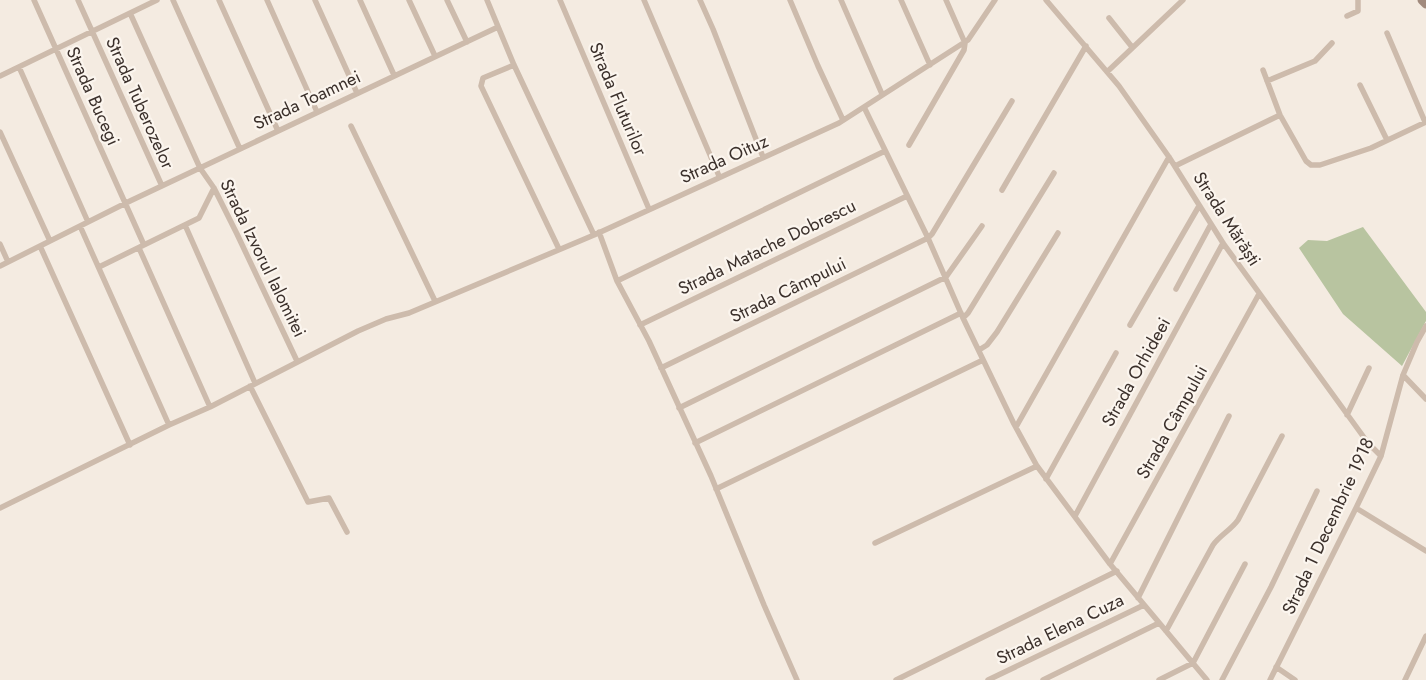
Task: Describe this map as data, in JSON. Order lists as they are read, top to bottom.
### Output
{
  "streets": {
    "street": [
      "Strada Bucegi",
      "Strada Fluturilor",
      "Strada Toamnei",
      "Strada Tuberozelor",
      "Strada Oituz",
      "Strada Mărăști",
      "Strada Matache Dobrescu",
      "Strada Izvorul Ialomitei",
      "Strada Câmpului",
      "Strada Orhideei",
      "Strada 1 Decembrie 1918",
      "Strada Elena Cuza"
    ]
  },
  "crossings": [
    ["Strada Bucegi", "Strada Toamnei"],
    ["Strada Bucegi", "Strada Oituz"],
    ["Strada Fluturilor", "Strada Oituz"],
    ["Strada Toamnei", "Strada Tuberozelor"],
    ["Strada Toamnei", "Strada Izvorul Ialomitei"],
    ["Strada Oituz", "Strada Izvorul Ialomitei"],
    ["Strada Mărăști", "Strada Câmpului"],
    ["Strada Mărăști", "Strada Orhideei"],
    ["Strada Mărăști", "Strada 1 Decembrie 1918"]
  ]
}
